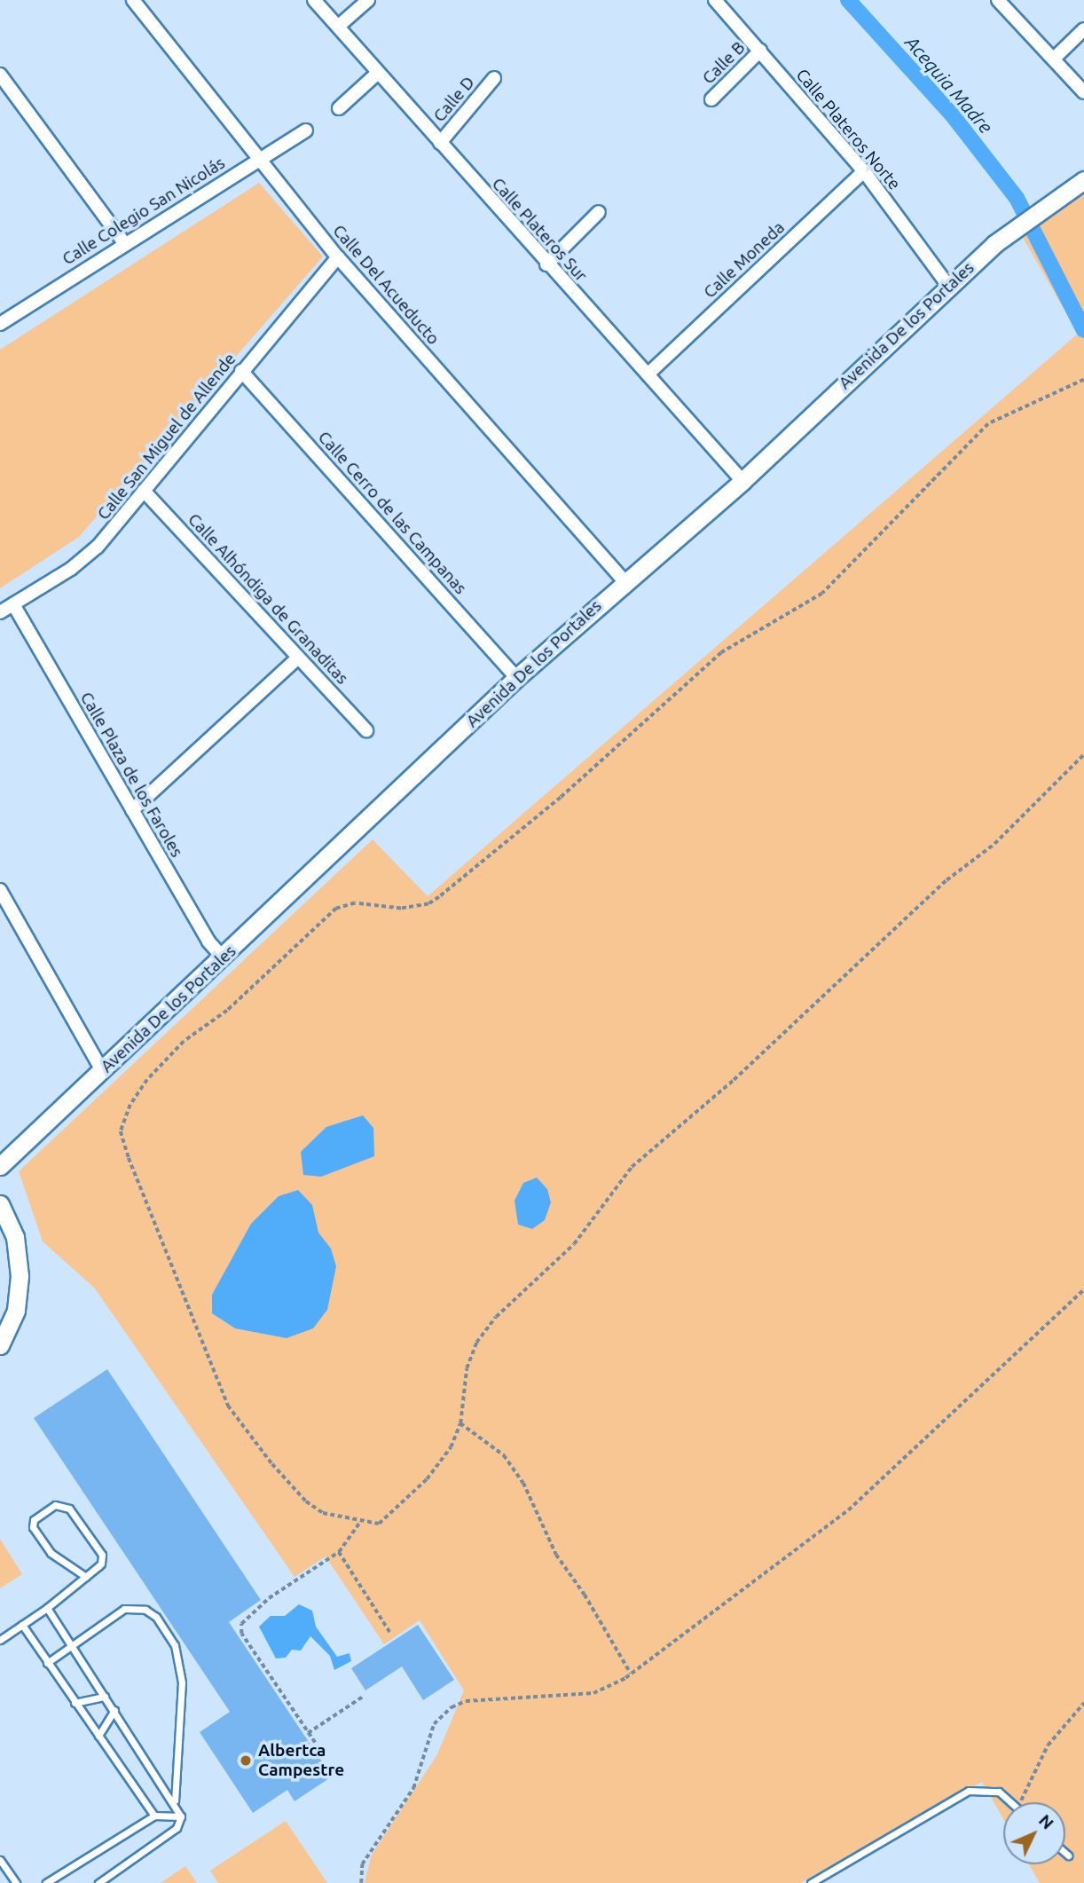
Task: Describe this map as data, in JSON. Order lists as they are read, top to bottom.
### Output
{
  "streets": {
    "street": [
      "Calle B",
      "Calle D",
      "Calle Plateros Norte",
      "Calle Colegio San Nicolás",
      "Calle Plateros Sur",
      "Calle Moneda",
      "Calle Del Acueducto",
      "Avenida De los Portales",
      "Calle San Miguel de Allende",
      "Calle Cerro de las Campanas",
      "Calle Alhóndiga de Granaditas",
      "Calle Plaza de los Faroles"
    ]
  },
  "crossings": [
    ["Calle B", "Calle Plateros Norte"],
    ["Calle D", "Calle Plateros Sur"],
    ["Calle Plateros Norte", "Calle Moneda"],
    ["Calle Plateros Norte", "Avenida De los Portales"],
    ["Calle Colegio San Nicolás", "Calle Del Acueducto"],
    ["Calle Plateros Sur", "Calle Moneda"],
    ["Calle Plateros Sur", "Avenida De los Portales"],
    ["Calle Del Acueducto", "Avenida De los Portales"],
    ["Calle Del Acueducto", "Calle San Miguel de Allende"],
    ["Avenida De los Portales", "Calle Cerro de las Campanas"],
    ["Avenida De los Portales", "Calle Plaza de los Faroles"],
    ["Calle San Miguel de Allende", "Calle Cerro de las Campanas"],
    ["Calle San Miguel de Allende", "Calle Alhóndiga de Granaditas"],
    ["Calle San Miguel de Allende", "Calle Plaza de los Faroles"]
  ],
  "water": ["Acequia Madre"],
  "places": ["Albertca Campestre"],
  "north": "top right"
}
